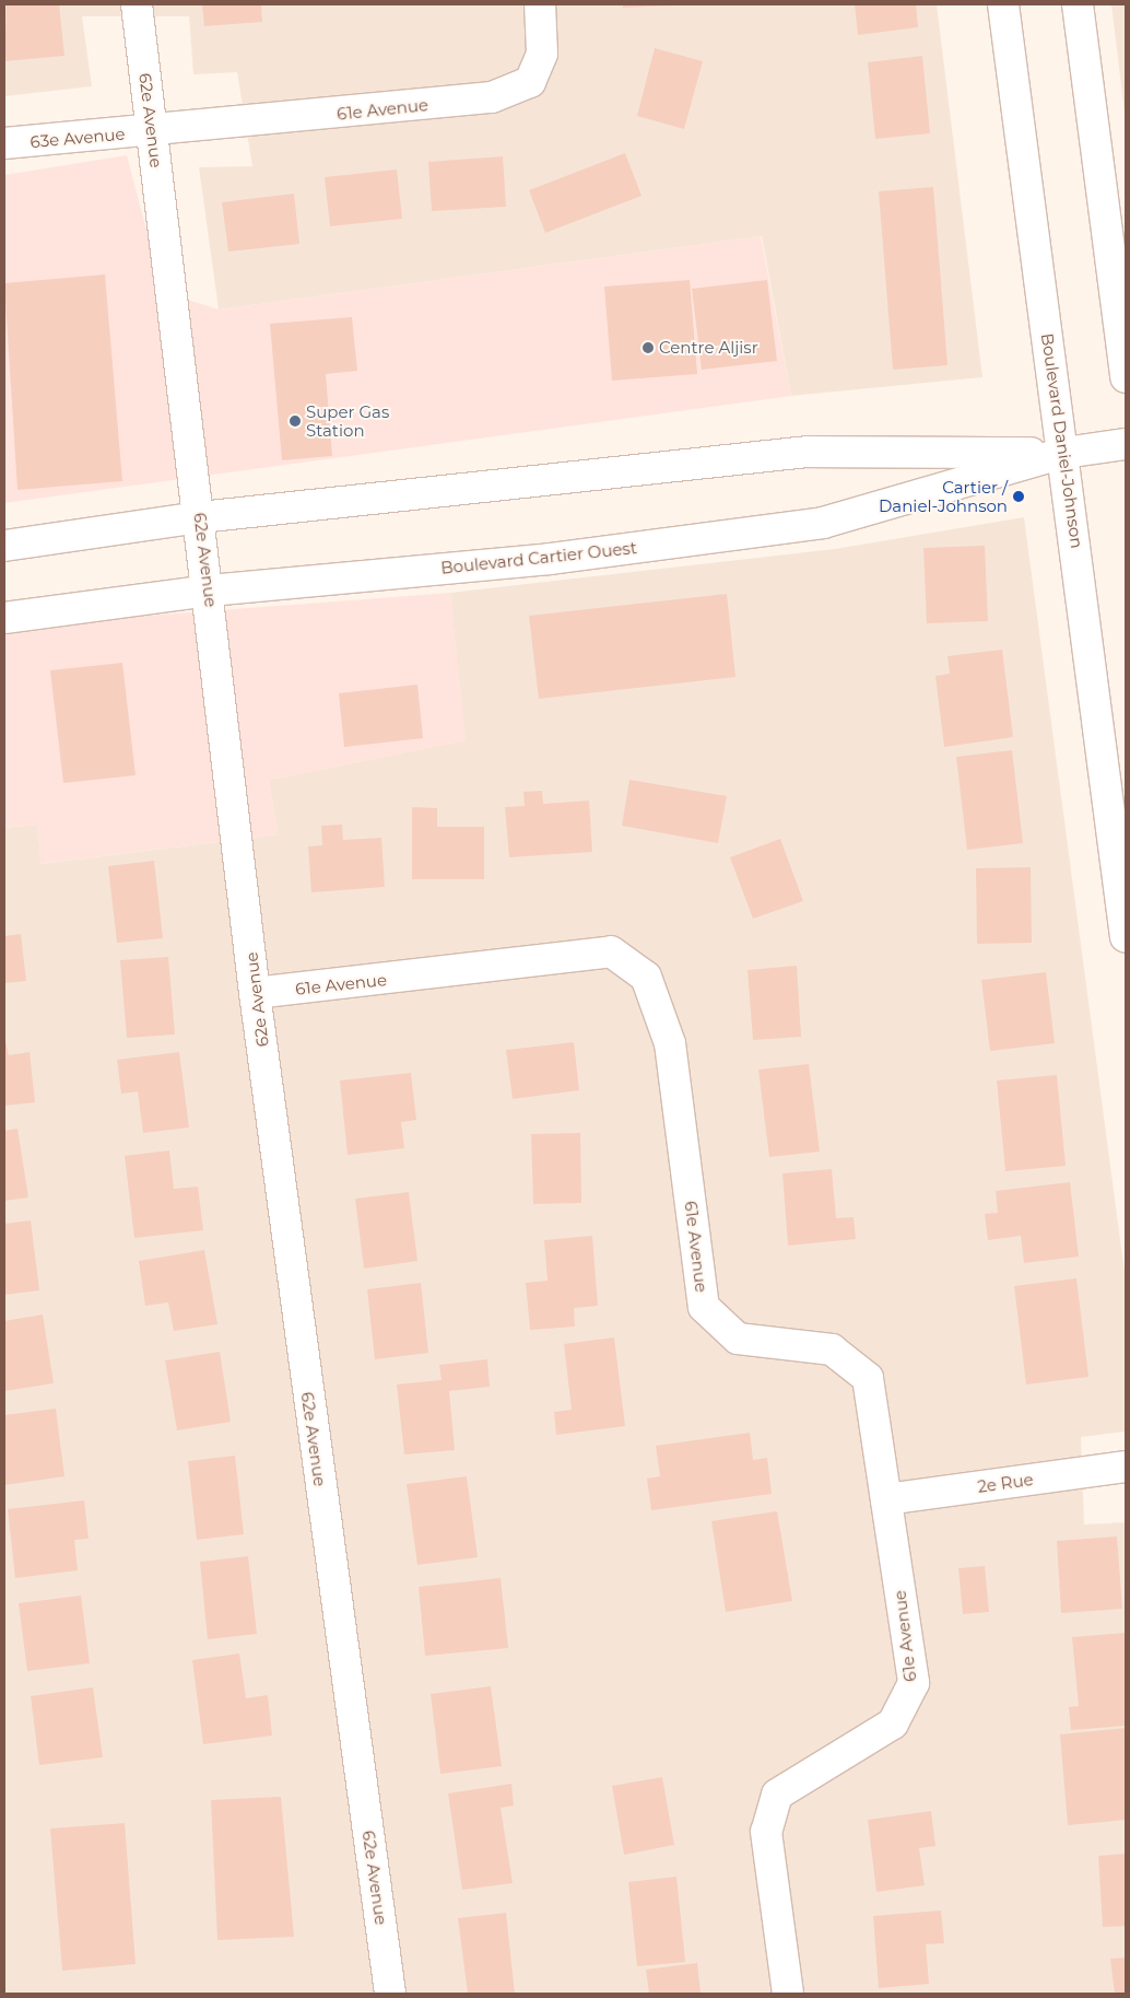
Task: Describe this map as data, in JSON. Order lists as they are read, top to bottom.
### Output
{
  "streets": {
    "street": [
      "61e Avenue",
      "62e Avenue",
      "63e Avenue",
      "Boulevard Daniel-Johnson",
      "Boulevard Cartier Ouest",
      "2e Rue"
    ]
  },
  "crossings": [
    ["61e Avenue", "62e Avenue"],
    ["61e Avenue", "63e Avenue"],
    ["61e Avenue", "2e Rue"],
    ["62e Avenue", "63e Avenue"],
    ["62e Avenue", "Boulevard Cartier Ouest"],
    ["Boulevard Daniel-Johnson", "Boulevard Cartier Ouest"]
  ],
  "places": ["Centre Aljisr", "Super Gas Station", "Cartier / Daniel-Johnson"]
}
